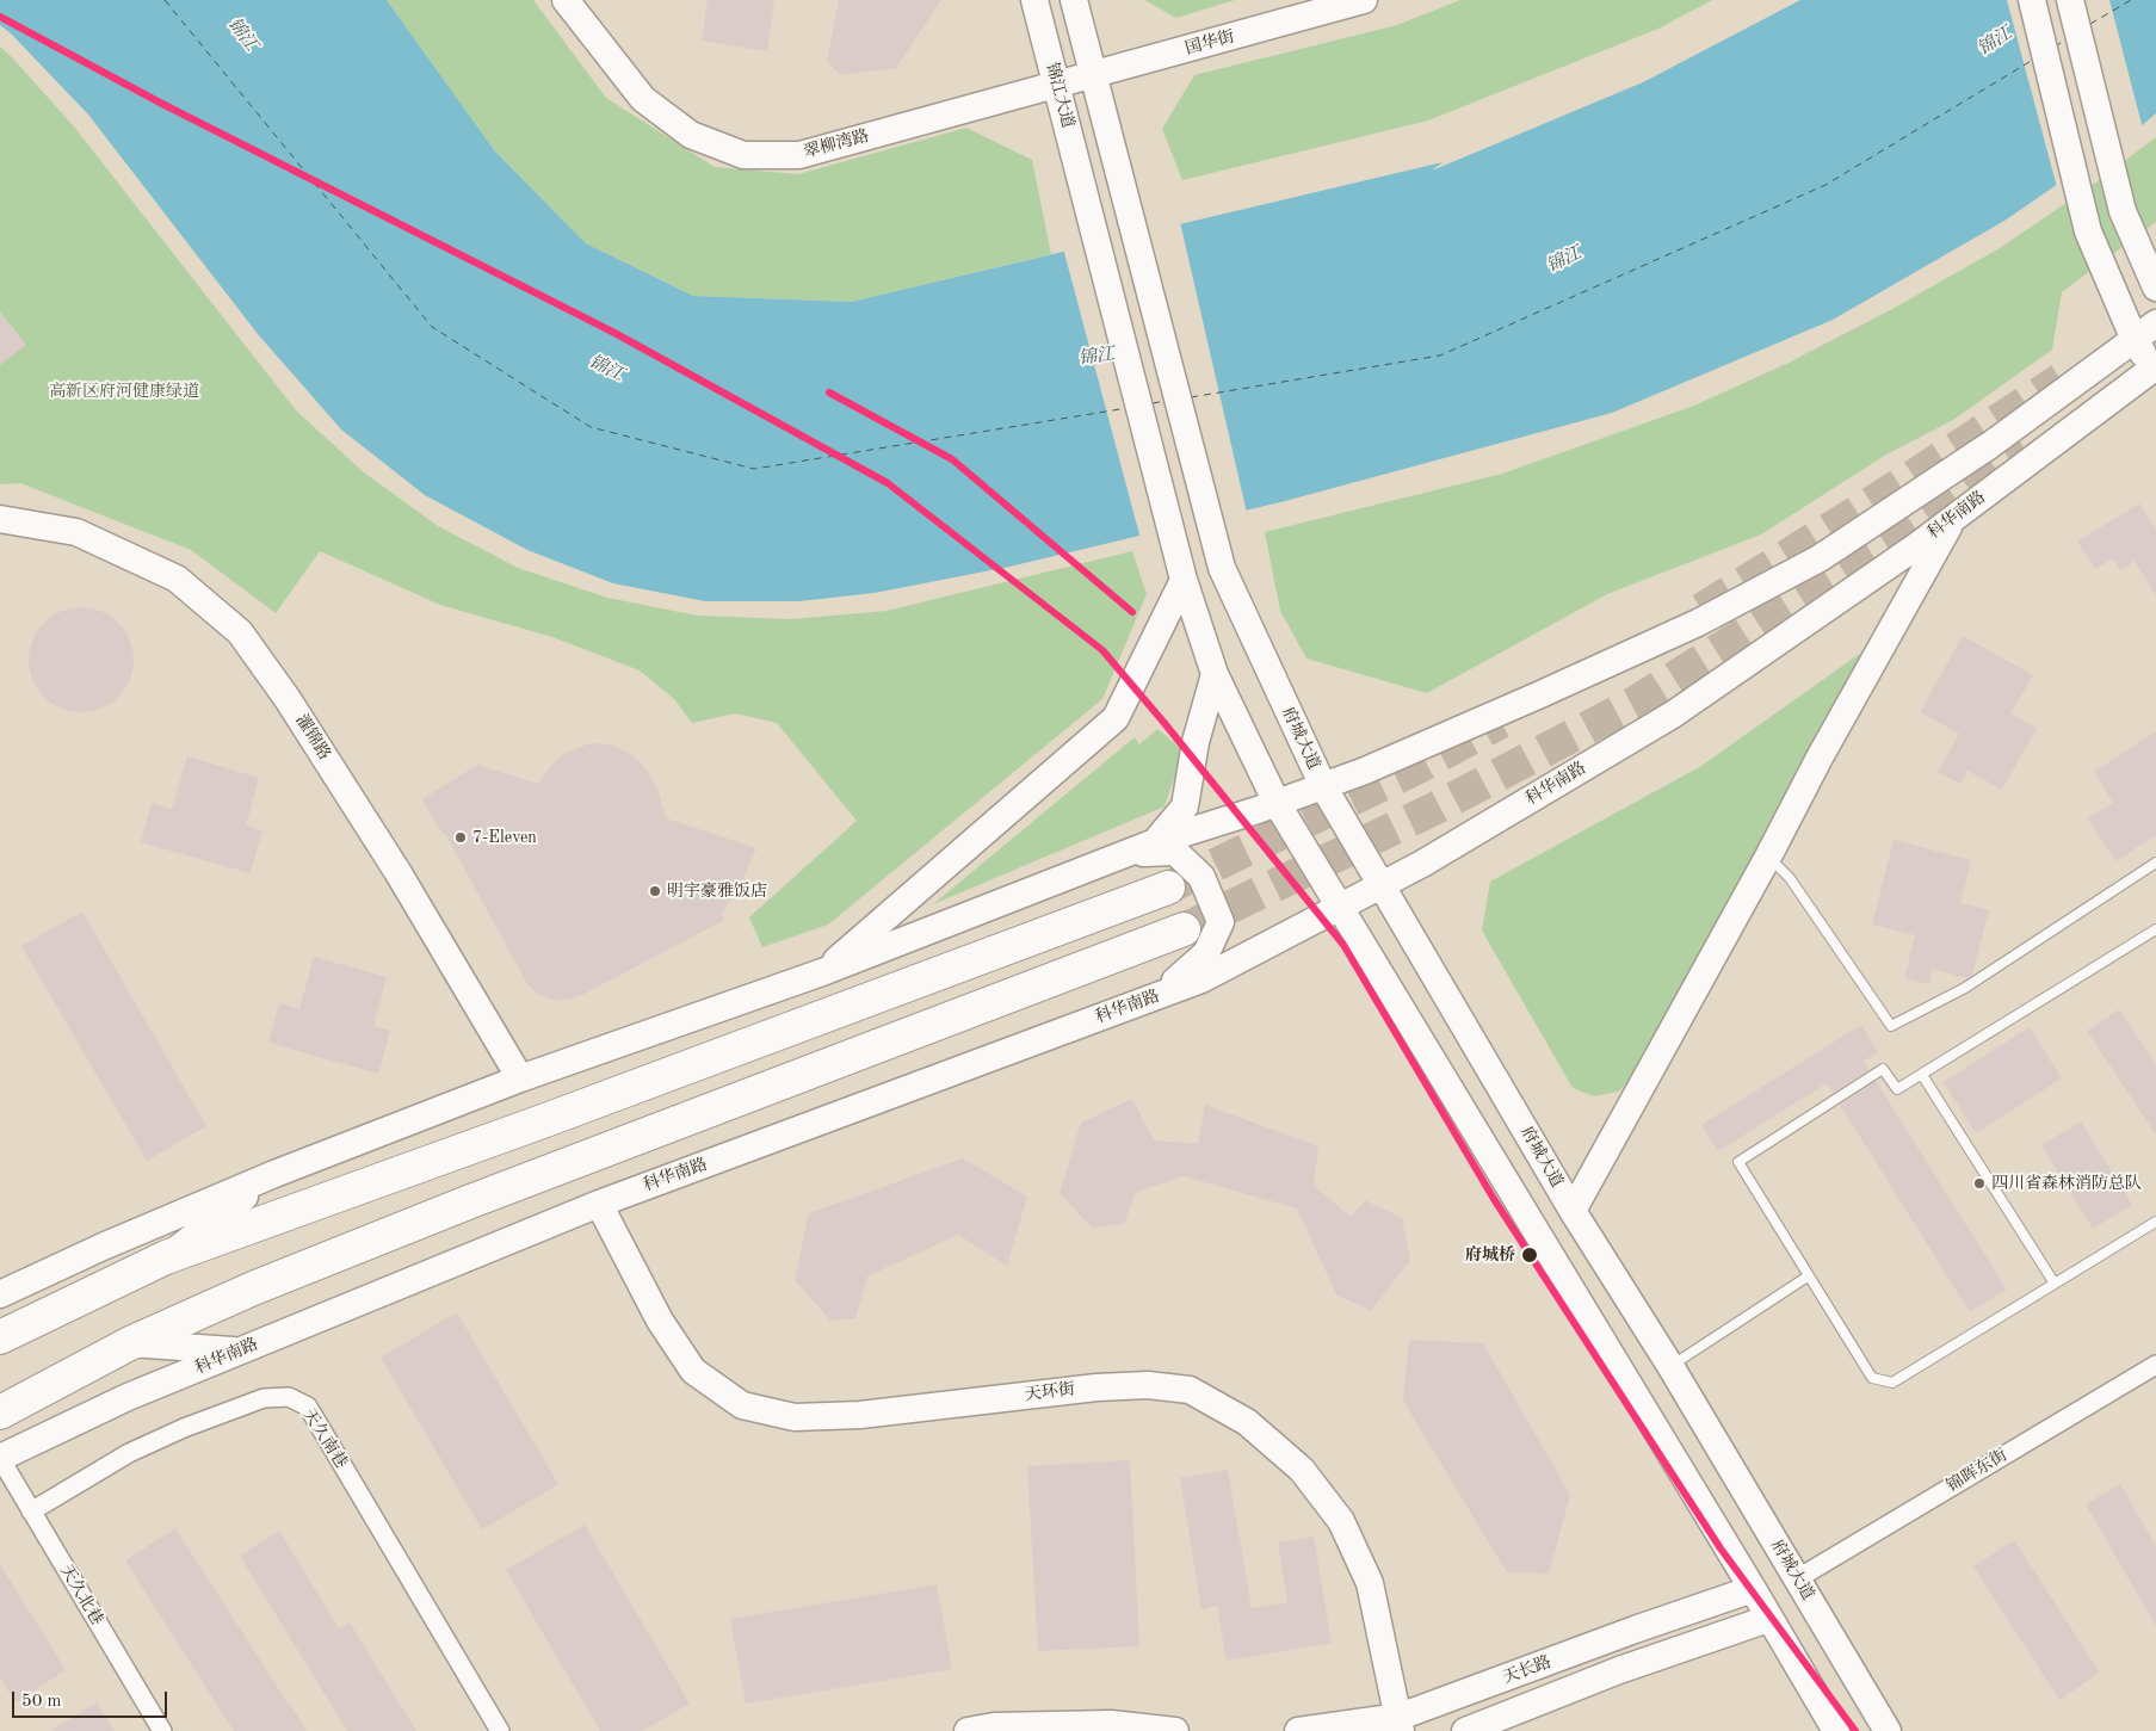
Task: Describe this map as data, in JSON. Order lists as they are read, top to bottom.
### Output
{
  "streets": {
    "main road": [
      "国华街",
      "锦江大道",
      "翠柳湾路",
      "科华南路",
      "濯锦路",
      "府城大道",
      "天环街",
      "天长路"
    ],
    "street": ["天久南巷", "锦晖东街", "天久北巷"]
  },
  "crossings": [
    ["国华街", "锦江大道"],
    ["国华街", "翠柳湾路"],
    ["国华街", "府城大道"],
    ["锦江大道", "翠柳湾路"],
    ["科华南路", "府城大道"],
    ["科华南路", "天环街"],
    ["科华南路", "天久北巷"],
    ["府城大道", "锦晖东街"],
    ["天环街", "天长路"],
    ["天久南巷", "天久北巷"]
  ],
  "water": ["锦江"],
  "parks": ["高新区府河健康绿道"],
  "places": [
    "7-Eleven",
    "明宇豪雅饭店",
    "四川省森林消防总队",
    "府城桥"
  ],
  "scale_bar": "50 m"
}
